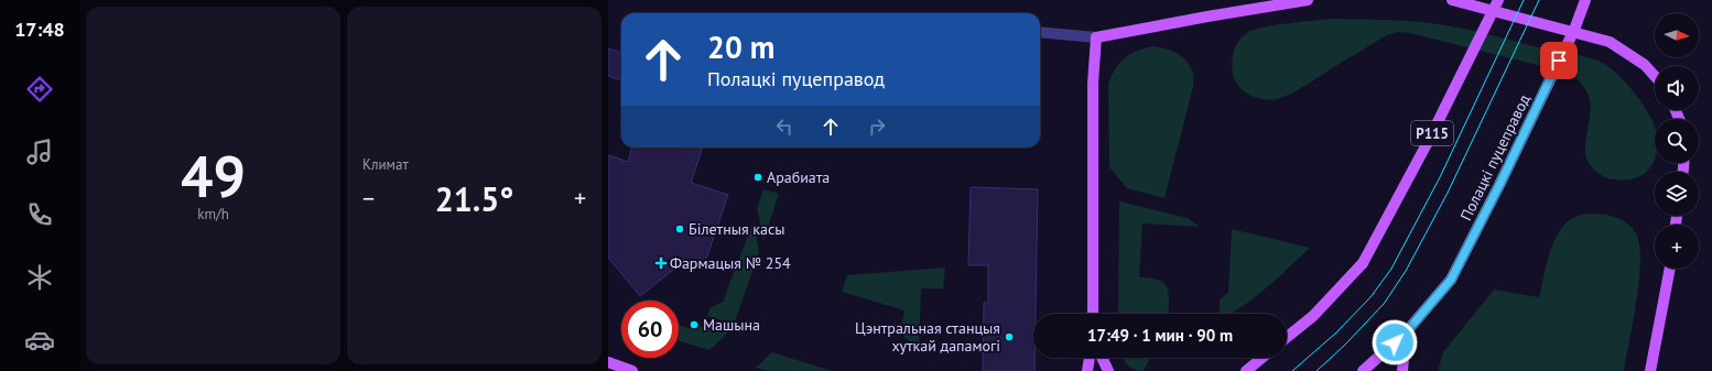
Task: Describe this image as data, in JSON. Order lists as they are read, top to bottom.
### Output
{
  "streets": {
    "main road": ["Р115", "Полацкі пуцеправод"]
  },
  "places": {
    "other": [
      "Арабиата",
      "Білетныя касы",
      "Машына",
      "Цэнтральная станцыя хуткай дапамогі"
    ],
    "health": ["Фармацыя № 254"]
  },
  "north": "right",
  "page": {
    "tabs": "17:48",
    "tile": [
      ["49", "km/h"],
      "Климат"
    ],
    "map_buttons": "+",
    "turn": ["20 m", "Полацкі пуцеправод"],
    "heat": ["−", "21.5°", "+"],
    "limit": "60",
    "trip": "17:49 · 1 мин · 90 m"
  }
}
